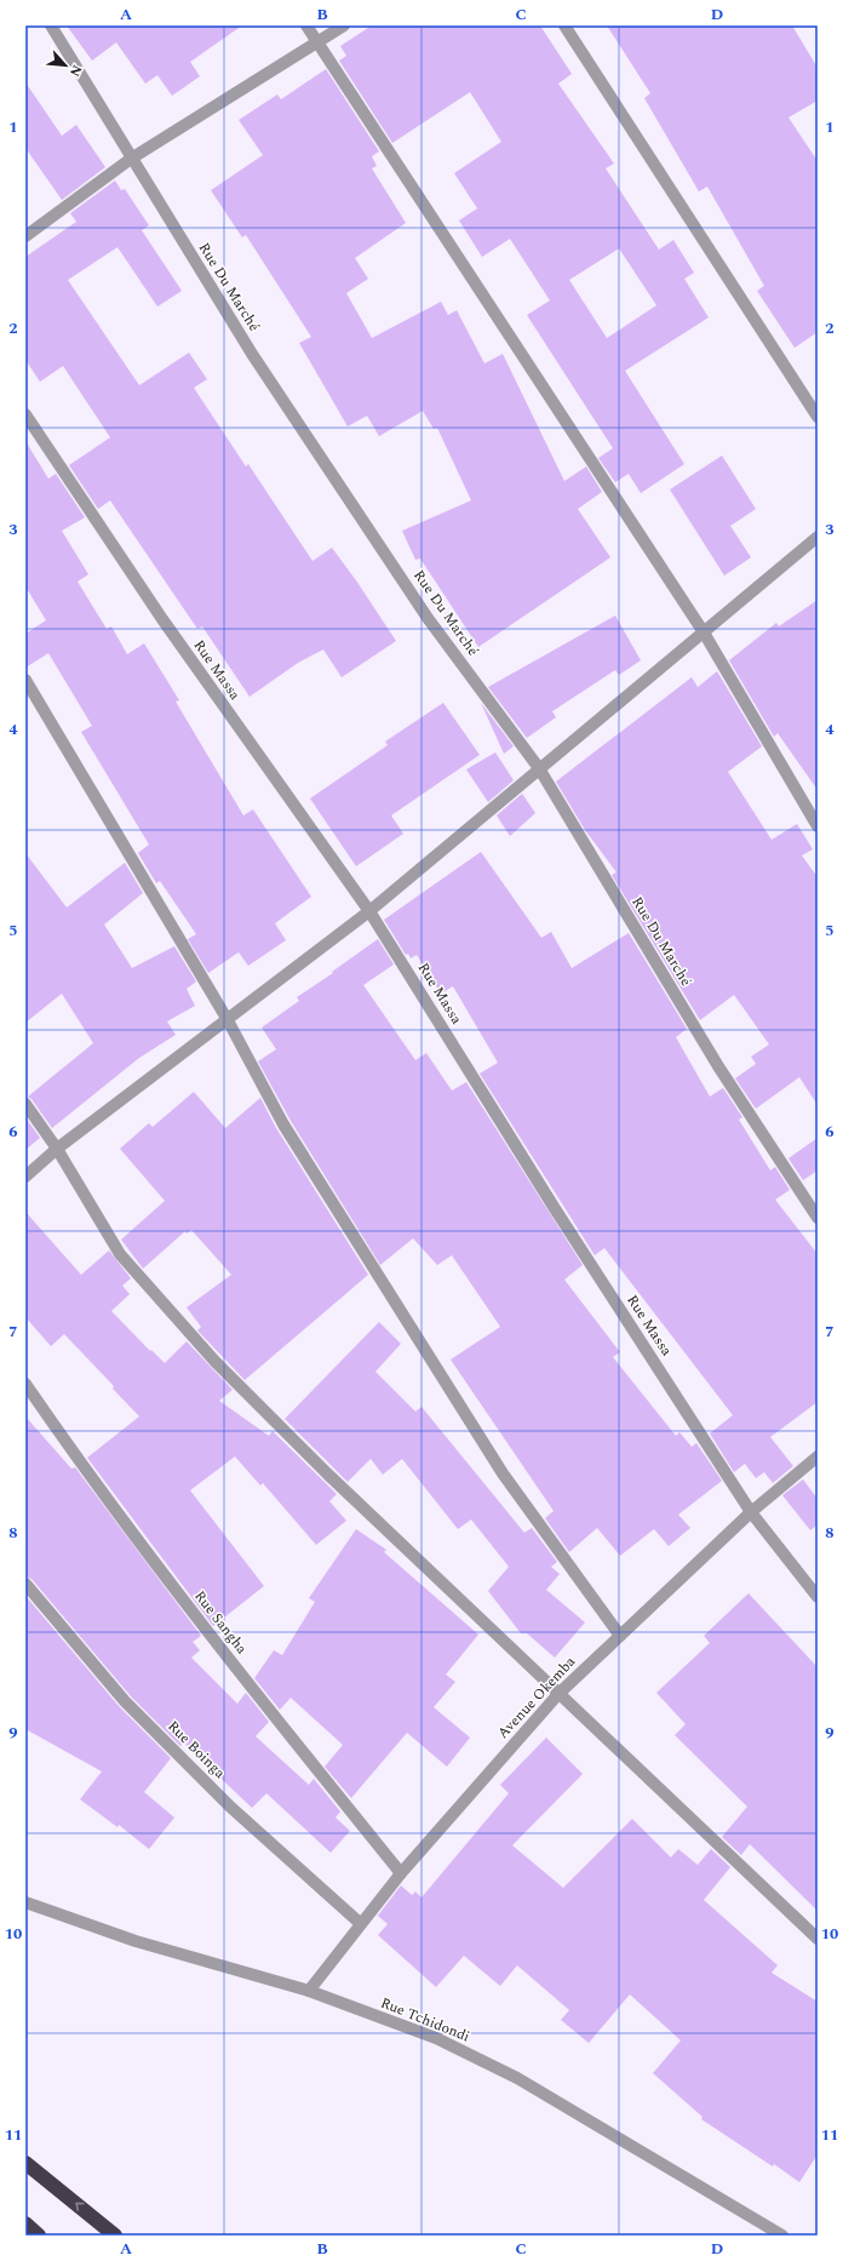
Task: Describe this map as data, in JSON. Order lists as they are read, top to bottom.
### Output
{
  "streets": {
    "street": [
      "Rue Du Marché",
      "Rue Massa",
      "Rue Sangha",
      "Avenue Okemba",
      "Rue Boinga",
      "Rue Tchidondi"
    ]
  },
  "crossings": [
    ["Rue Massa", "Avenue Okemba"],
    ["Rue Sangha", "Avenue Okemba"],
    ["Avenue Okemba", "Rue Boinga"],
    ["Avenue Okemba", "Rue Tchidondi"]
  ],
  "north": "bottom right",
  "grid": {
    "columns": [
      "A",
      "B",
      "C",
      "D"
    ],
    "rows": [
      "1",
      "2",
      "3",
      "4",
      "5",
      "6",
      "7",
      "8",
      "9",
      "10",
      "11"
    ]
  }
}
